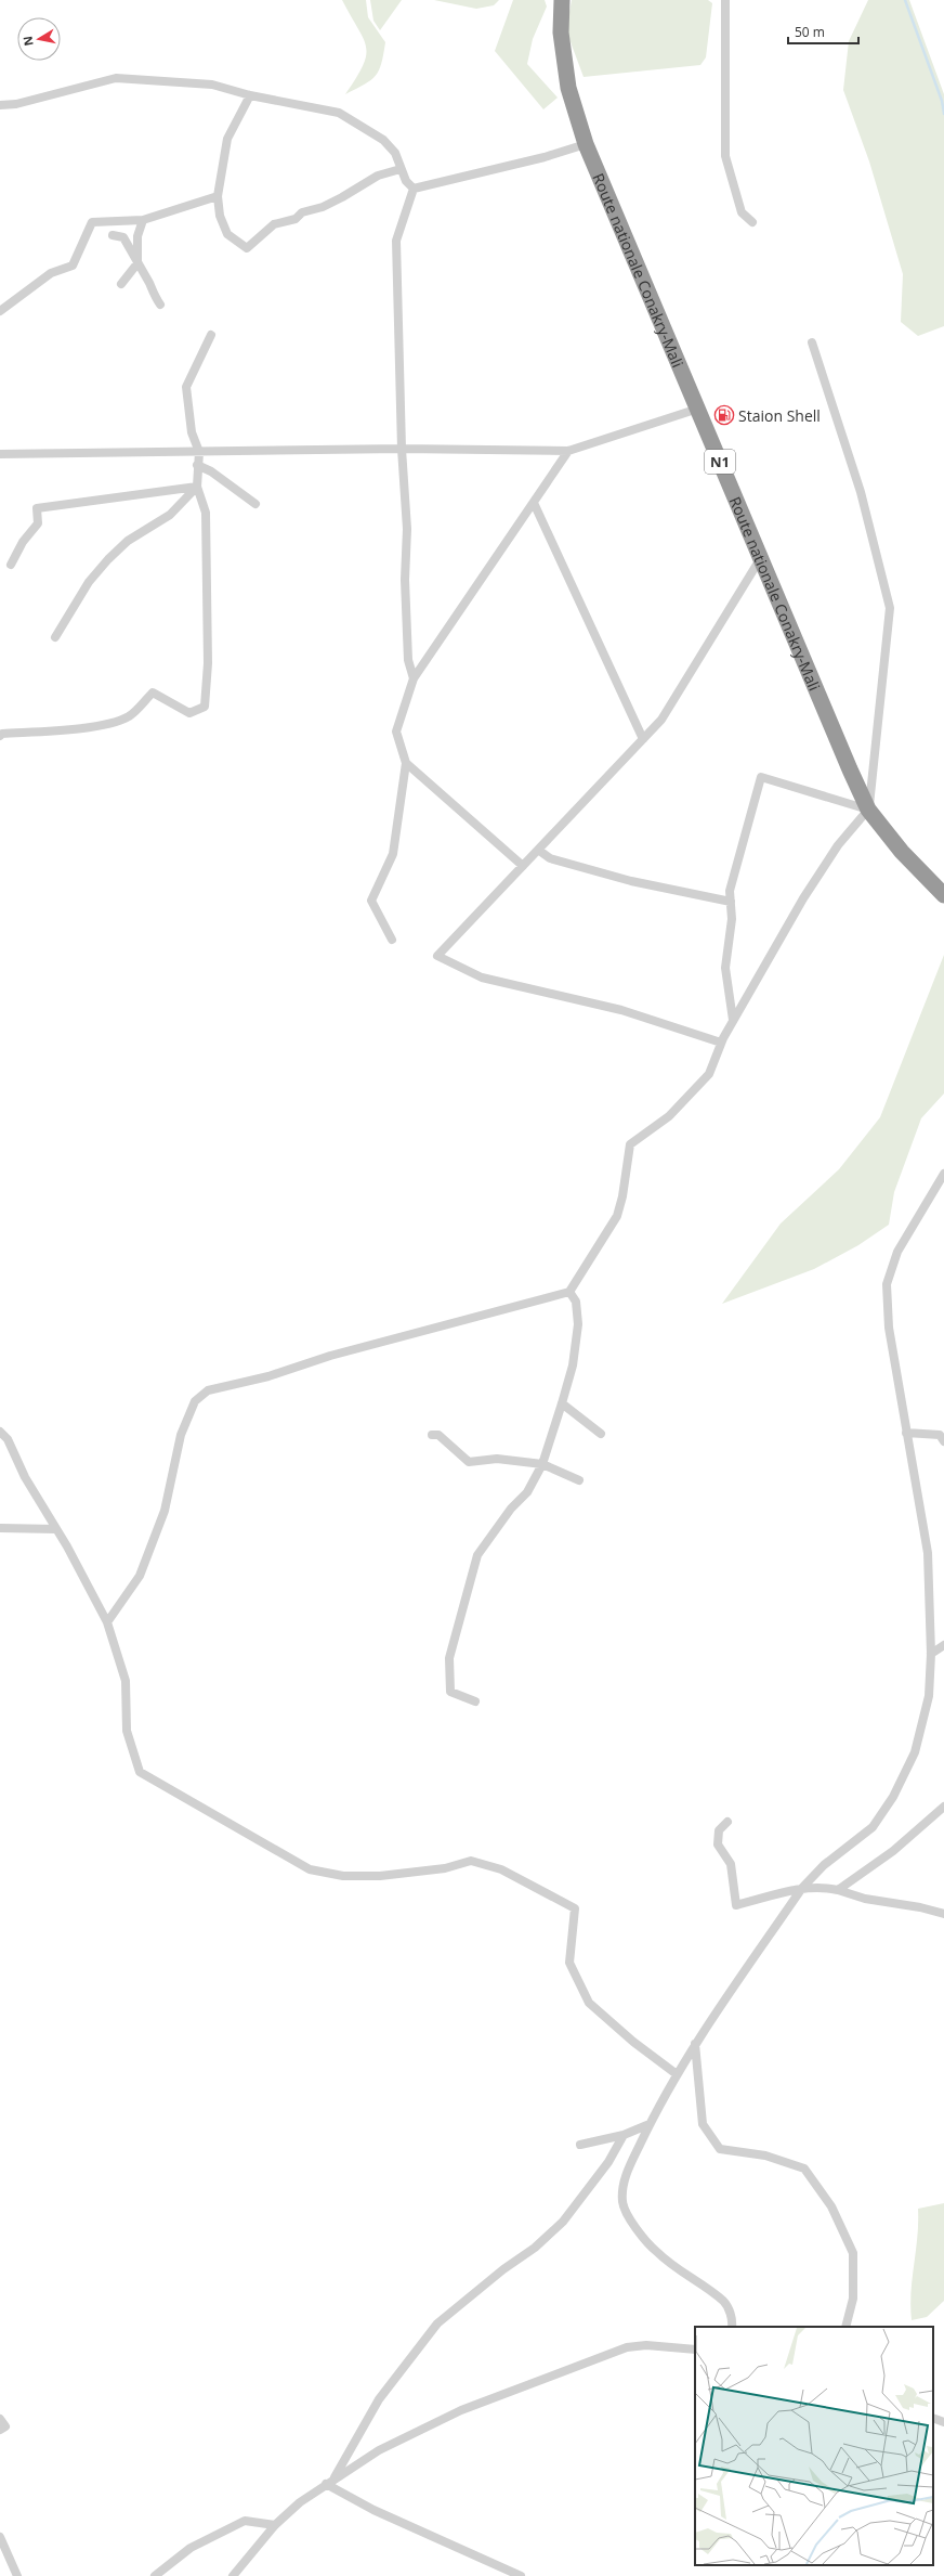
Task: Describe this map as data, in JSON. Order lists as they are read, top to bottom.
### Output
{
  "streets": {
    "highway": ["Route nationale Conakry-Mali", "N1"]
  },
  "places": {
    "fuel station": ["Staion Shell"]
  },
  "scale_bar": "50 m",
  "north": "left"
}
